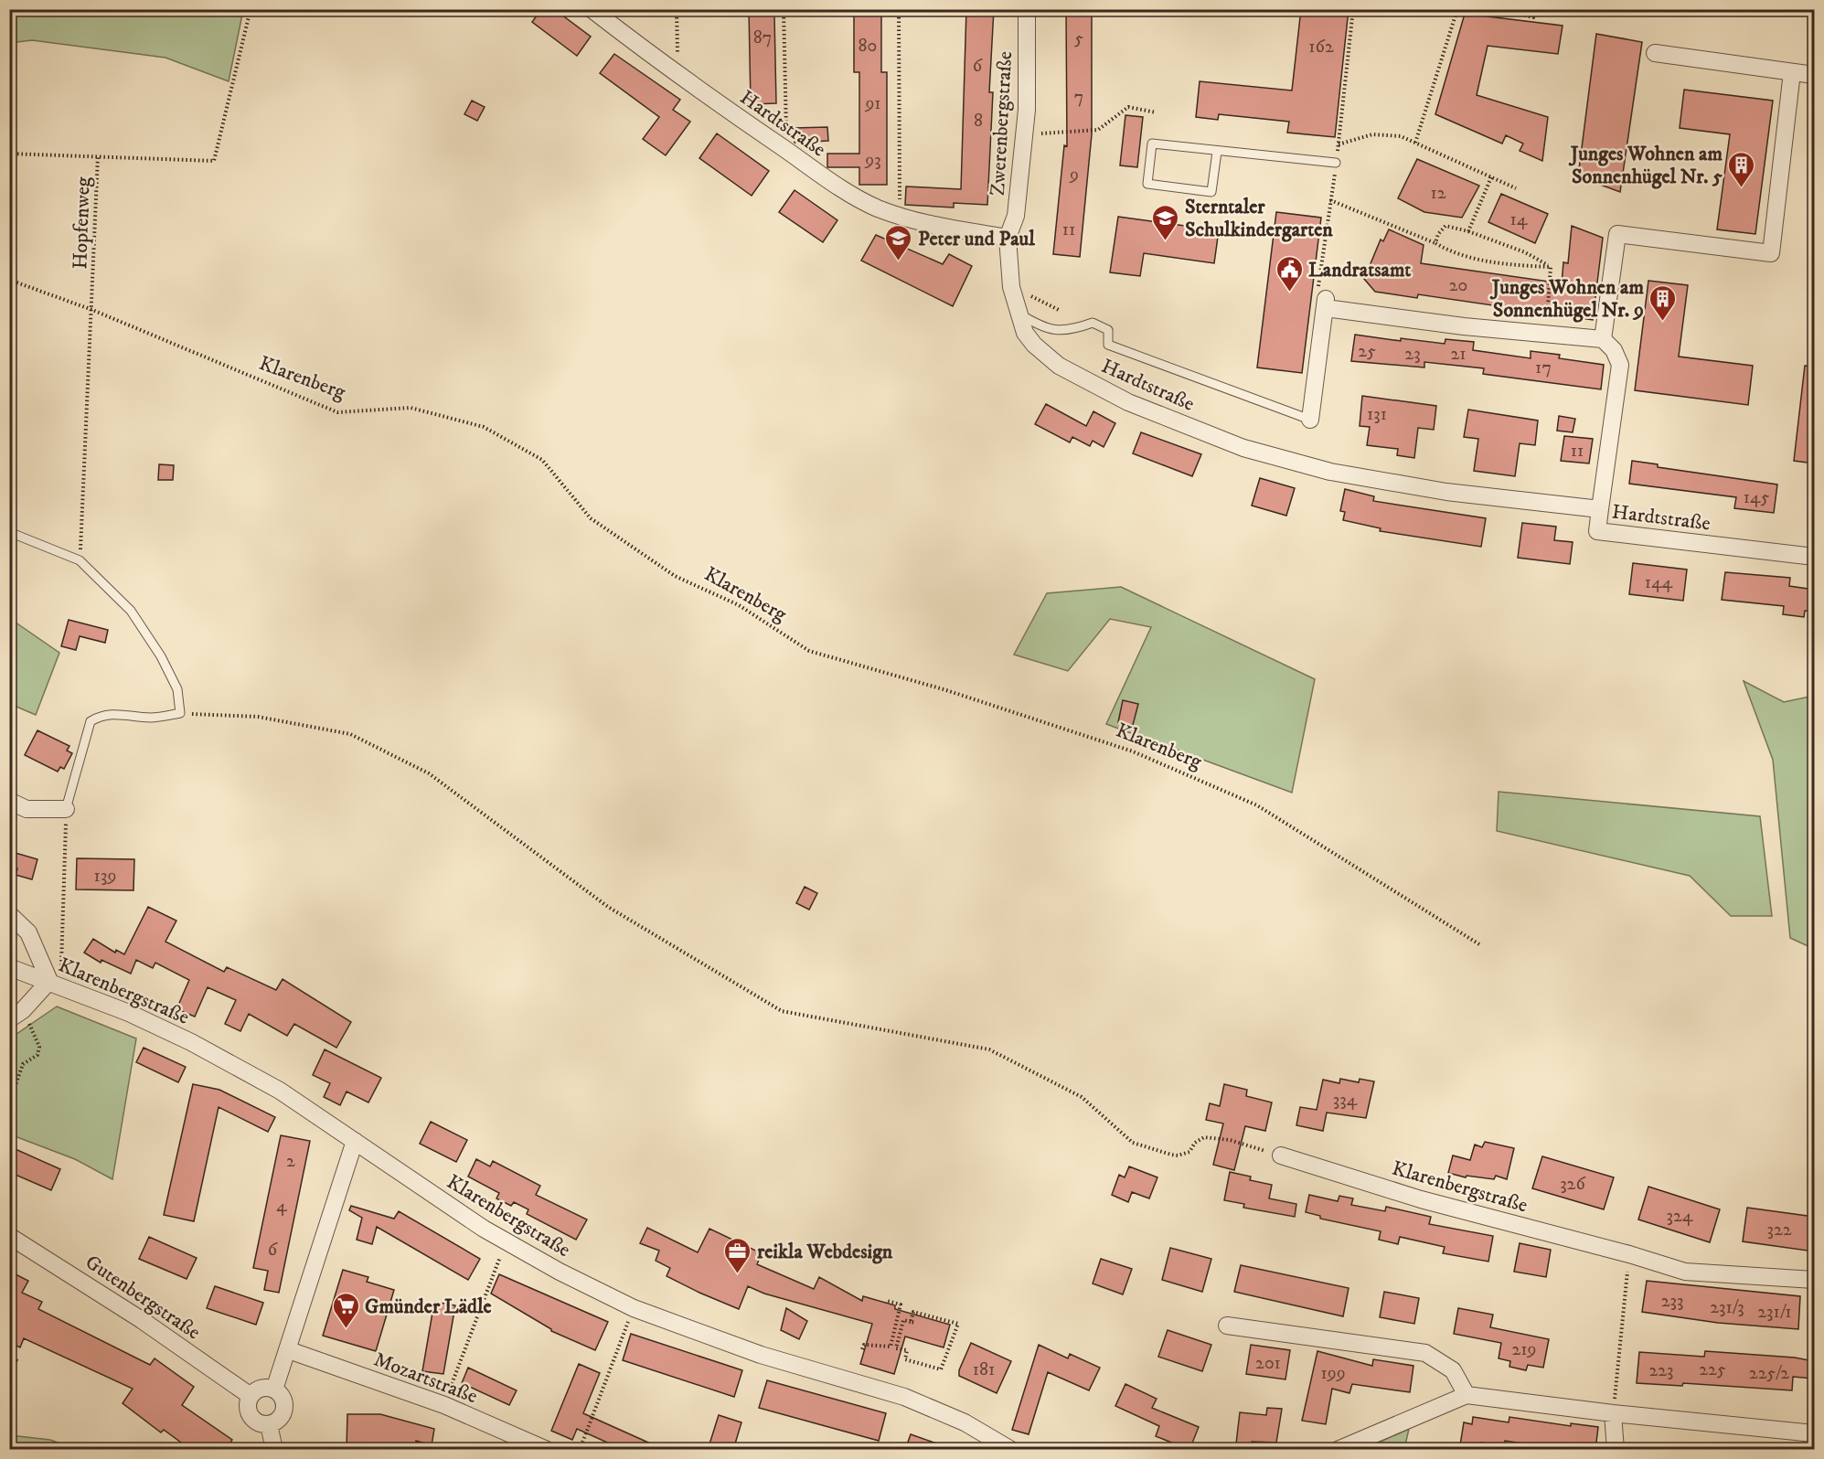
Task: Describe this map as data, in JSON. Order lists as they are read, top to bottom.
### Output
{
  "streets": {
    "street": [
      "Hardtstraße",
      "Zwerenbergstraße",
      "Klarenbergstraße",
      "Gutenbergstraße",
      "Mozartstraße"
    ],
    "path": ["Hopfenweg", "Klarenberg"]
  },
  "crossings": [
    ["Hardtstraße", "Zwerenbergstraße"],
    ["Hopfenweg", "Klarenberg"]
  ],
  "places": {
    "building": ["Junges Wohnen am Sonnenhügel Nr. 5", "Junges Wohnen am Sonnenhügel Nr. 9"],
    "school or university": ["Sterntaler Schulkindergarten", "Peter und Paul"],
    "public building": ["Landratsamt"],
    "office": ["reikla Webdesign"],
    "supermarket": ["Gmünder Lädle"]
  },
  "house_numbers": [
    "87",
    "5",
    "80",
    "162",
    "6",
    "7",
    "91",
    "8",
    "93",
    "9",
    "12",
    "14",
    "11",
    "20",
    "25",
    "23",
    "21",
    "17",
    "131",
    "11",
    "145",
    "144",
    "139",
    "334",
    "2",
    "326",
    "4",
    "324",
    "322",
    "6",
    "233",
    "231/3",
    "231/1",
    "219",
    "201",
    "181",
    "225",
    "223",
    "199",
    "225/2"
  ]
}
